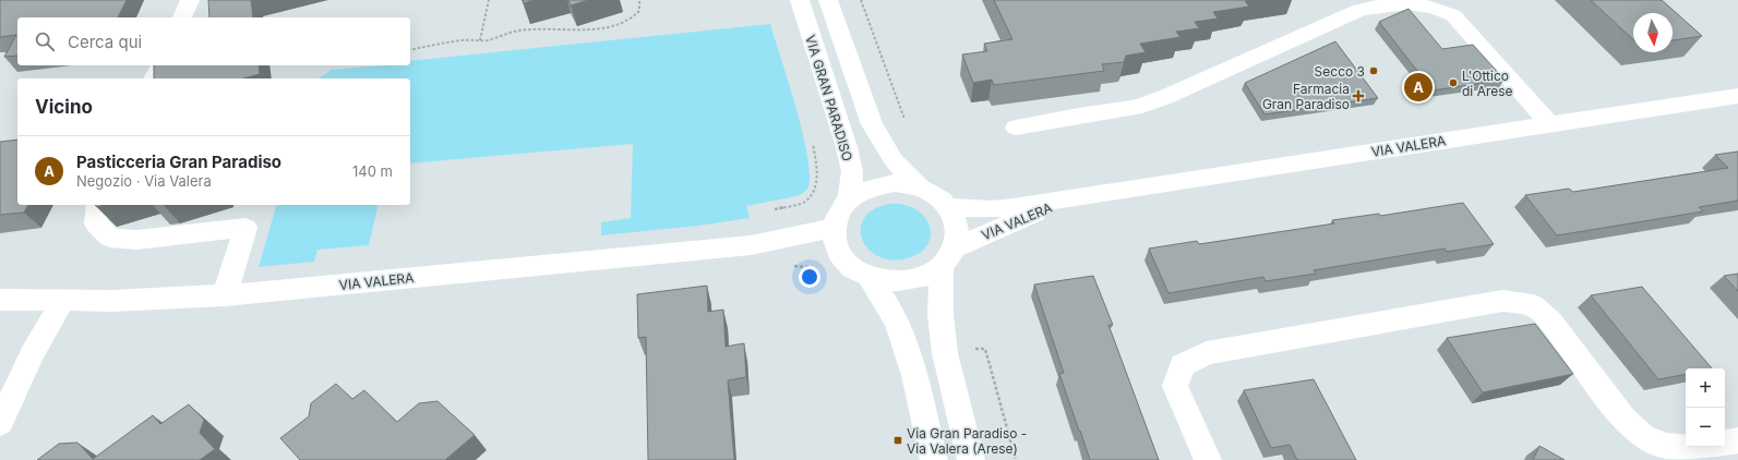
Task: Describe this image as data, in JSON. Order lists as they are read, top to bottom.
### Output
{
  "streets": {
    "street": ["VIA GRAN PARADISO", "VIA VALERA"]
  },
  "crossings": [
    ["VIA GRAN PARADISO", "VIA VALERA"]
  ],
  "places": {
    "other": ["Secco 3", "L'Ottico di Arese"],
    "health": ["Farmacia Gran Paradiso"],
    "transit": ["Via Gran Paradiso - Via Valera (Arese)"]
  },
  "north": "bottom",
  "page": {
    "search": "Cerca qui",
    "pins": "A",
    "heading": "Vicino",
    "list": [
      {
        "mark": "A",
        "name": "Pasticceria Gran Paradiso",
        "note": "Negozio · Via Valera",
        "value": "140 m"
      }
    ],
    "map_buttons": ["+", "−"]
  }
}
